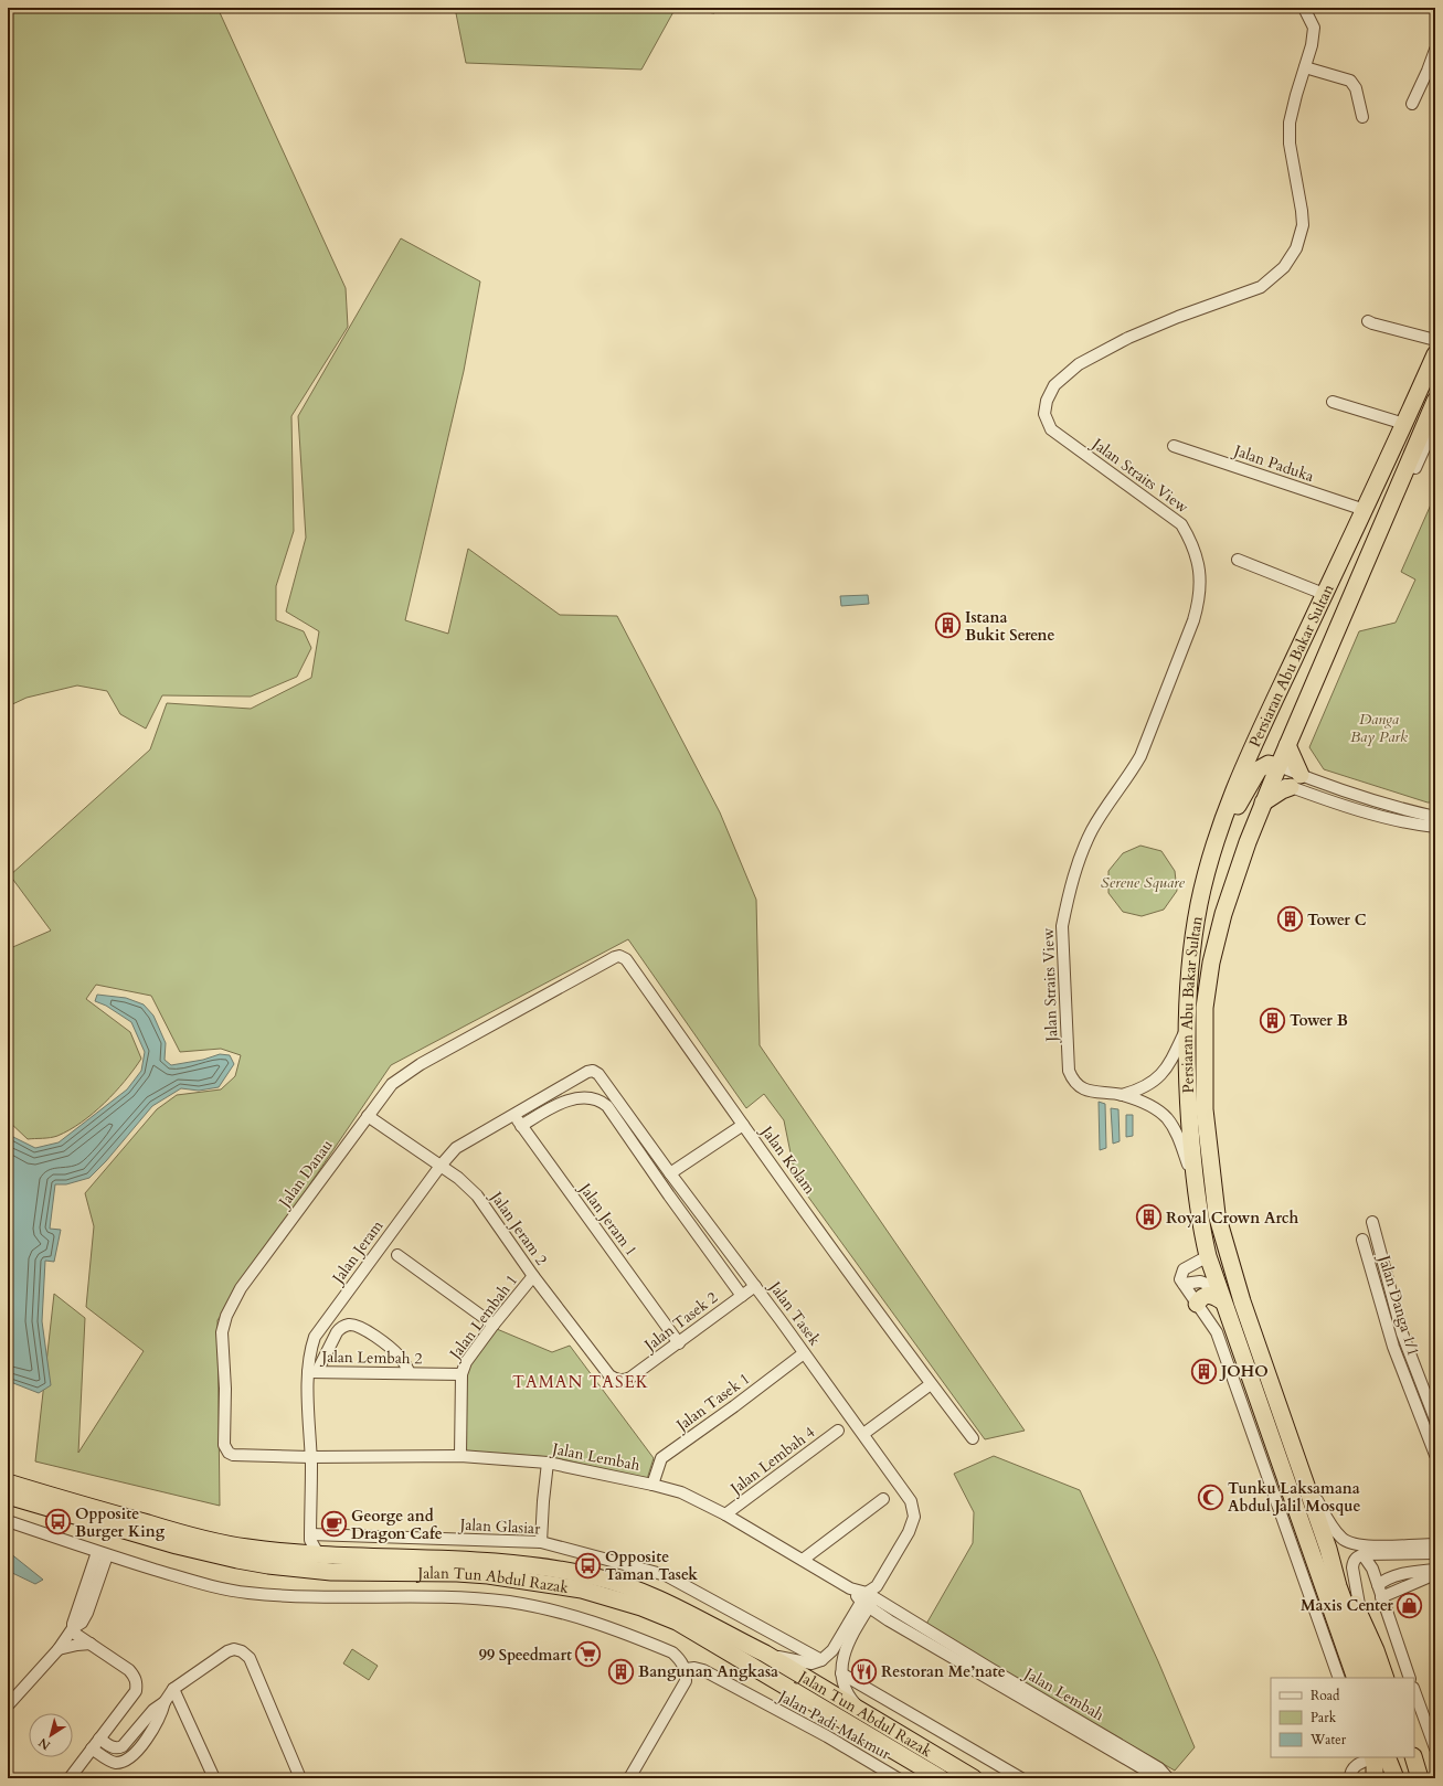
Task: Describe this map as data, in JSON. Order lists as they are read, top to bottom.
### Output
{
  "streets": {
    "highway": ["Persiaran Abu Bakar Sultan", "Jalan Tun Abdul Razak"],
    "street": [
      "Jalan Paduka",
      "Jalan Straits View",
      "Jalan Kolam",
      "Jalan Danau",
      "Jalan Jeram 1",
      "Jalan Jeram 2",
      "Jalan Jeram",
      "Jalan Danga 1/1",
      "Jalan Tasek",
      "Jalan Lembah 1",
      "Jalan Tasek 2",
      "Jalan Lembah 2",
      "Jalan Tasek 1",
      "Jalan Lembah",
      "Jalan Lembah 4",
      "Jalan Glasiar",
      "Jalan Padi Makmur"
    ]
  },
  "crossings": [
    ["Jalan Paduka", "Persiaran Abu Bakar Sultan"],
    ["Jalan Straits View", "Persiaran Abu Bakar Sultan"],
    ["Jalan Kolam", "Jalan Danau"],
    ["Jalan Danau", "Jalan Jeram 2"],
    ["Jalan Danau", "Jalan Jeram"],
    ["Jalan Danau", "Jalan Lembah"],
    ["Jalan Jeram 1", "Jalan Jeram"],
    ["Jalan Jeram 1", "Jalan Tasek 2"],
    ["Jalan Jeram 2", "Jalan Jeram"],
    ["Jalan Jeram 2", "Jalan Lembah 1"],
    ["Jalan Jeram 2", "Jalan Tasek 2"],
    ["Jalan Jeram", "Jalan Tasek"],
    ["Jalan Jeram", "Jalan Lembah 2"],
    ["Jalan Jeram", "Jalan Lembah"],
    ["Jalan Jeram", "Jalan Glasiar"],
    ["Jalan Tasek", "Jalan Tasek 2"],
    ["Jalan Tasek", "Jalan Tasek 1"],
    ["Jalan Tasek", "Jalan Lembah"],
    ["Jalan Tasek", "Jalan Glasiar"],
    ["Jalan Tasek", "Jalan Tun Abdul Razak"],
    ["Jalan Lembah 1", "Jalan Lembah 2"],
    ["Jalan Lembah 1", "Jalan Lembah"],
    ["Jalan Tasek 1", "Jalan Lembah"],
    ["Jalan Lembah", "Jalan Lembah 4"]
  ],
  "districts": ["TAMAN TASEK"],
  "parks": ["Danga Bay Park", "Serene Square"],
  "places": {
    "building": [
      "Istana Bukit Serene",
      "Tower C",
      "Tower B",
      "Royal Crown Arch",
      "JOHO",
      "Bangunan Angkasa"
    ],
    "mosque": ["Tunku Laksamana Abdul Jalil Mosque"],
    "bus stop": ["Opposite Burger King", "Opposite Taman Tasek"],
    "cafe": ["George and Dragon Cafe"],
    "shop": ["Maxis Center"],
    "supermarket": ["99 Speedmart"],
    "restaurant": ["Restoran Me’nate"]
  },
  "legend": ["Road", "Park", "Water"],
  "north": "bottom left"
}
